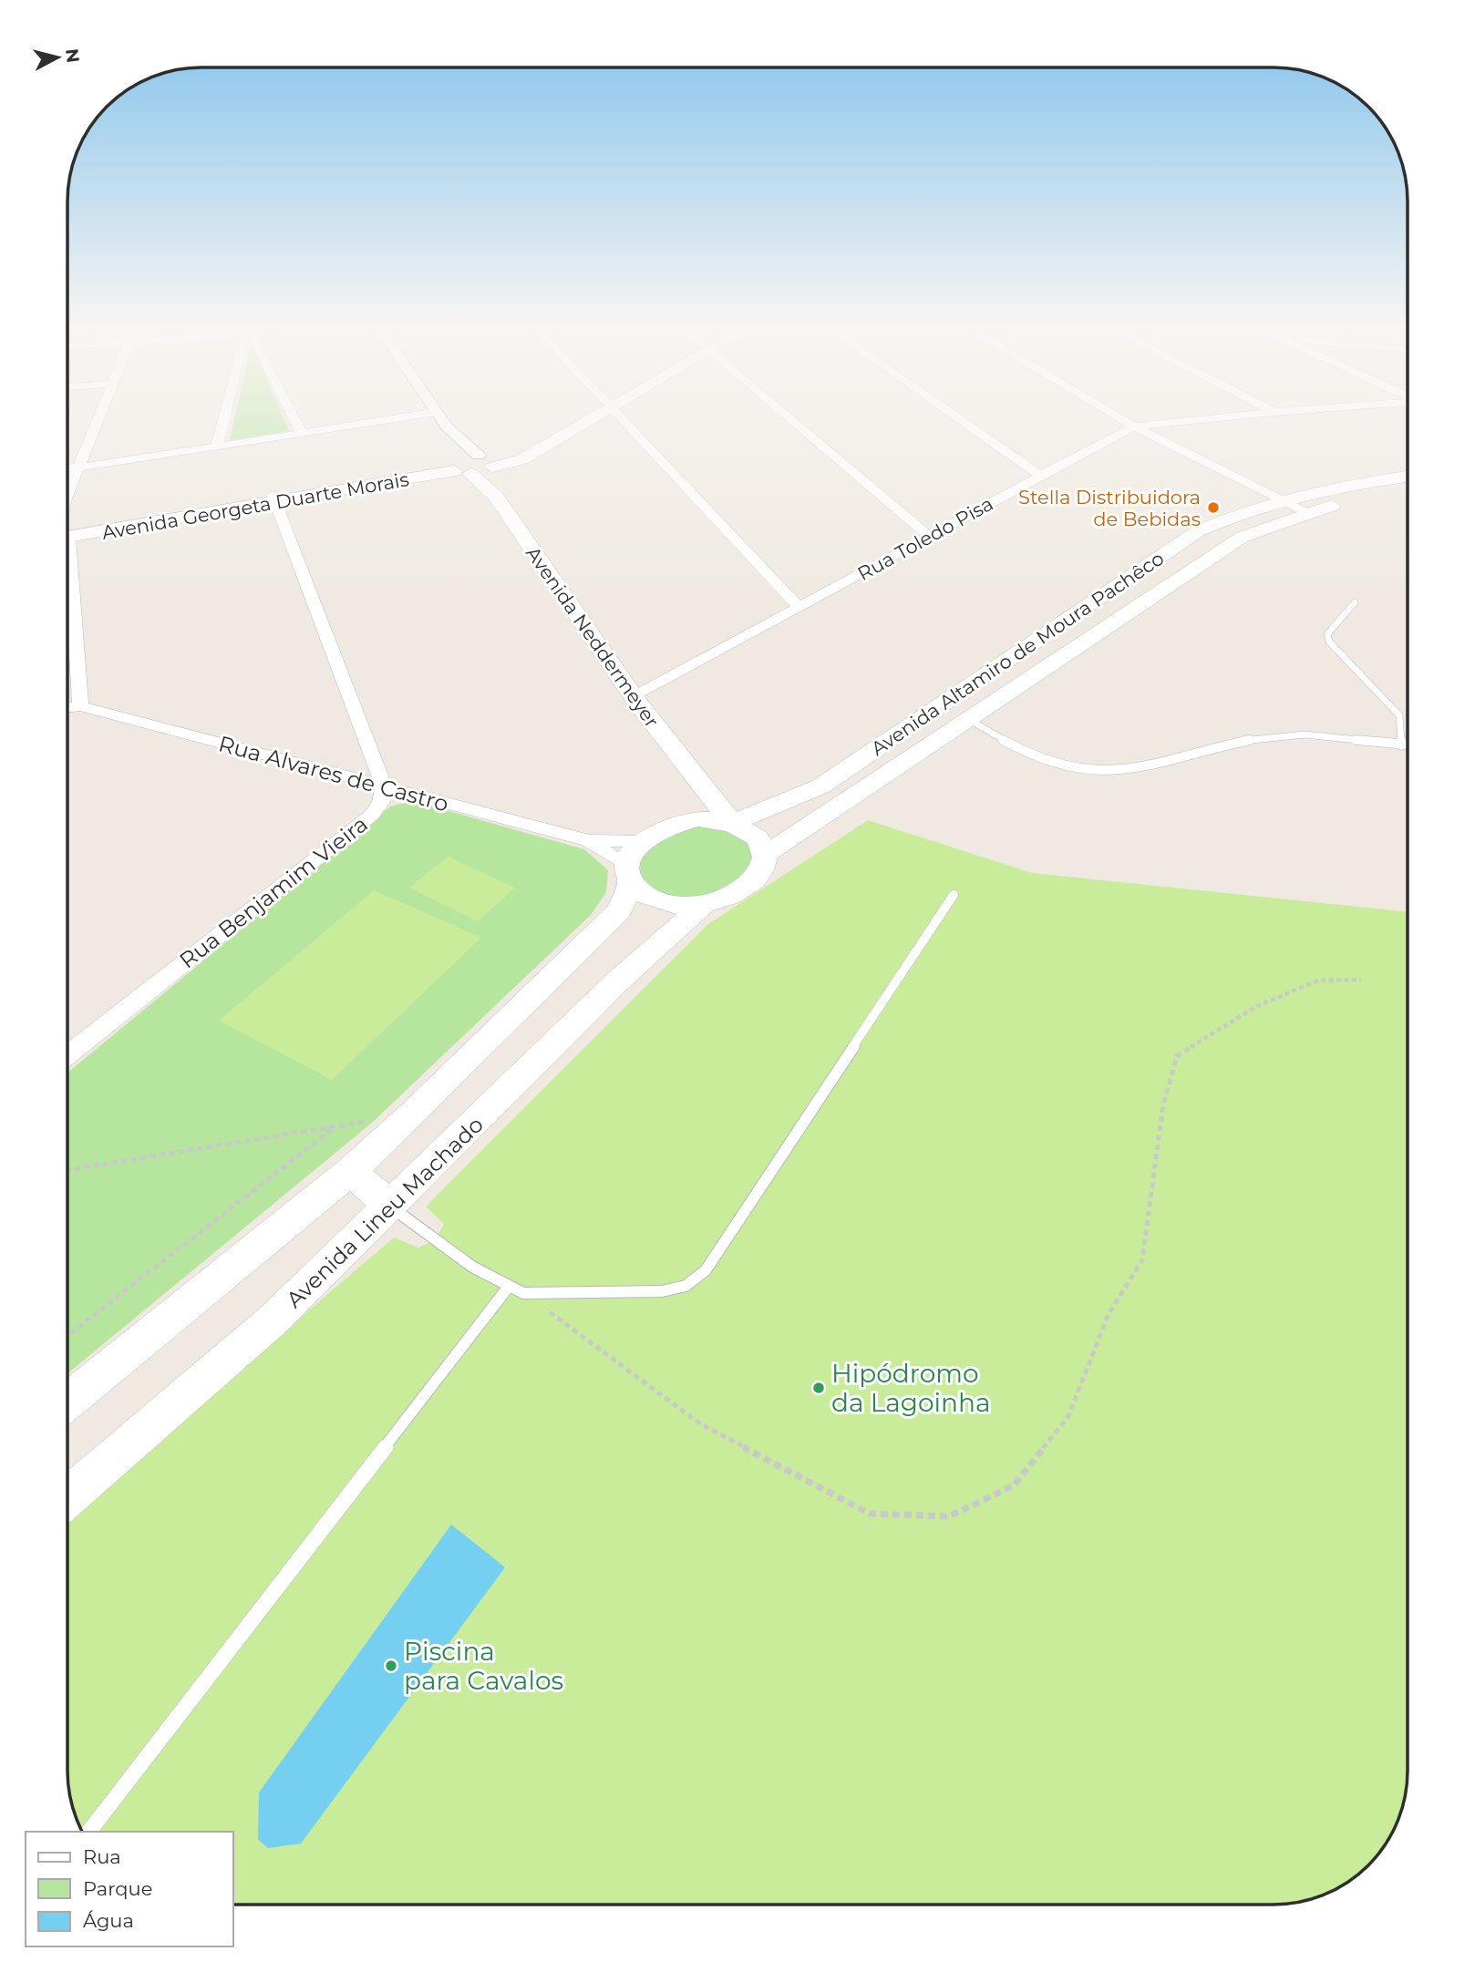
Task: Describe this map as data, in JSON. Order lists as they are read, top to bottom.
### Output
{
  "streets": {
    "main road": [
      "Avenida Georgeta Duarte Morais",
      "Avenida Neddermeyer",
      "Avenida Altamiro de Moura Pachêco",
      "Avenida Lineu Machado"
    ],
    "street": ["Rua Toledo Pisa", "Rua Alvares de Castro", "Rua Benjamim Vieira"]
  },
  "crossings": [
    ["Avenida Georgeta Duarte Morais", "Avenida Neddermeyer"],
    ["Rua Toledo Pisa", "Avenida Neddermeyer"],
    ["Avenida Neddermeyer", "Avenida Altamiro de Moura Pachêco"],
    ["Avenida Neddermeyer", "Rua Alvares de Castro"],
    ["Avenida Neddermeyer", "Avenida Lineu Machado"],
    ["Avenida Altamiro de Moura Pachêco", "Rua Alvares de Castro"],
    ["Avenida Altamiro de Moura Pachêco", "Avenida Lineu Machado"],
    ["Rua Alvares de Castro", "Rua Benjamim Vieira"],
    ["Rua Alvares de Castro", "Avenida Lineu Machado"]
  ],
  "places": ["Stella Distribuidora de Bebidas", "Hipódromo da Lagoinha", "Piscina para Cavalos"],
  "legend": ["Rua", "Parque", "Água"],
  "north": "right"
}
